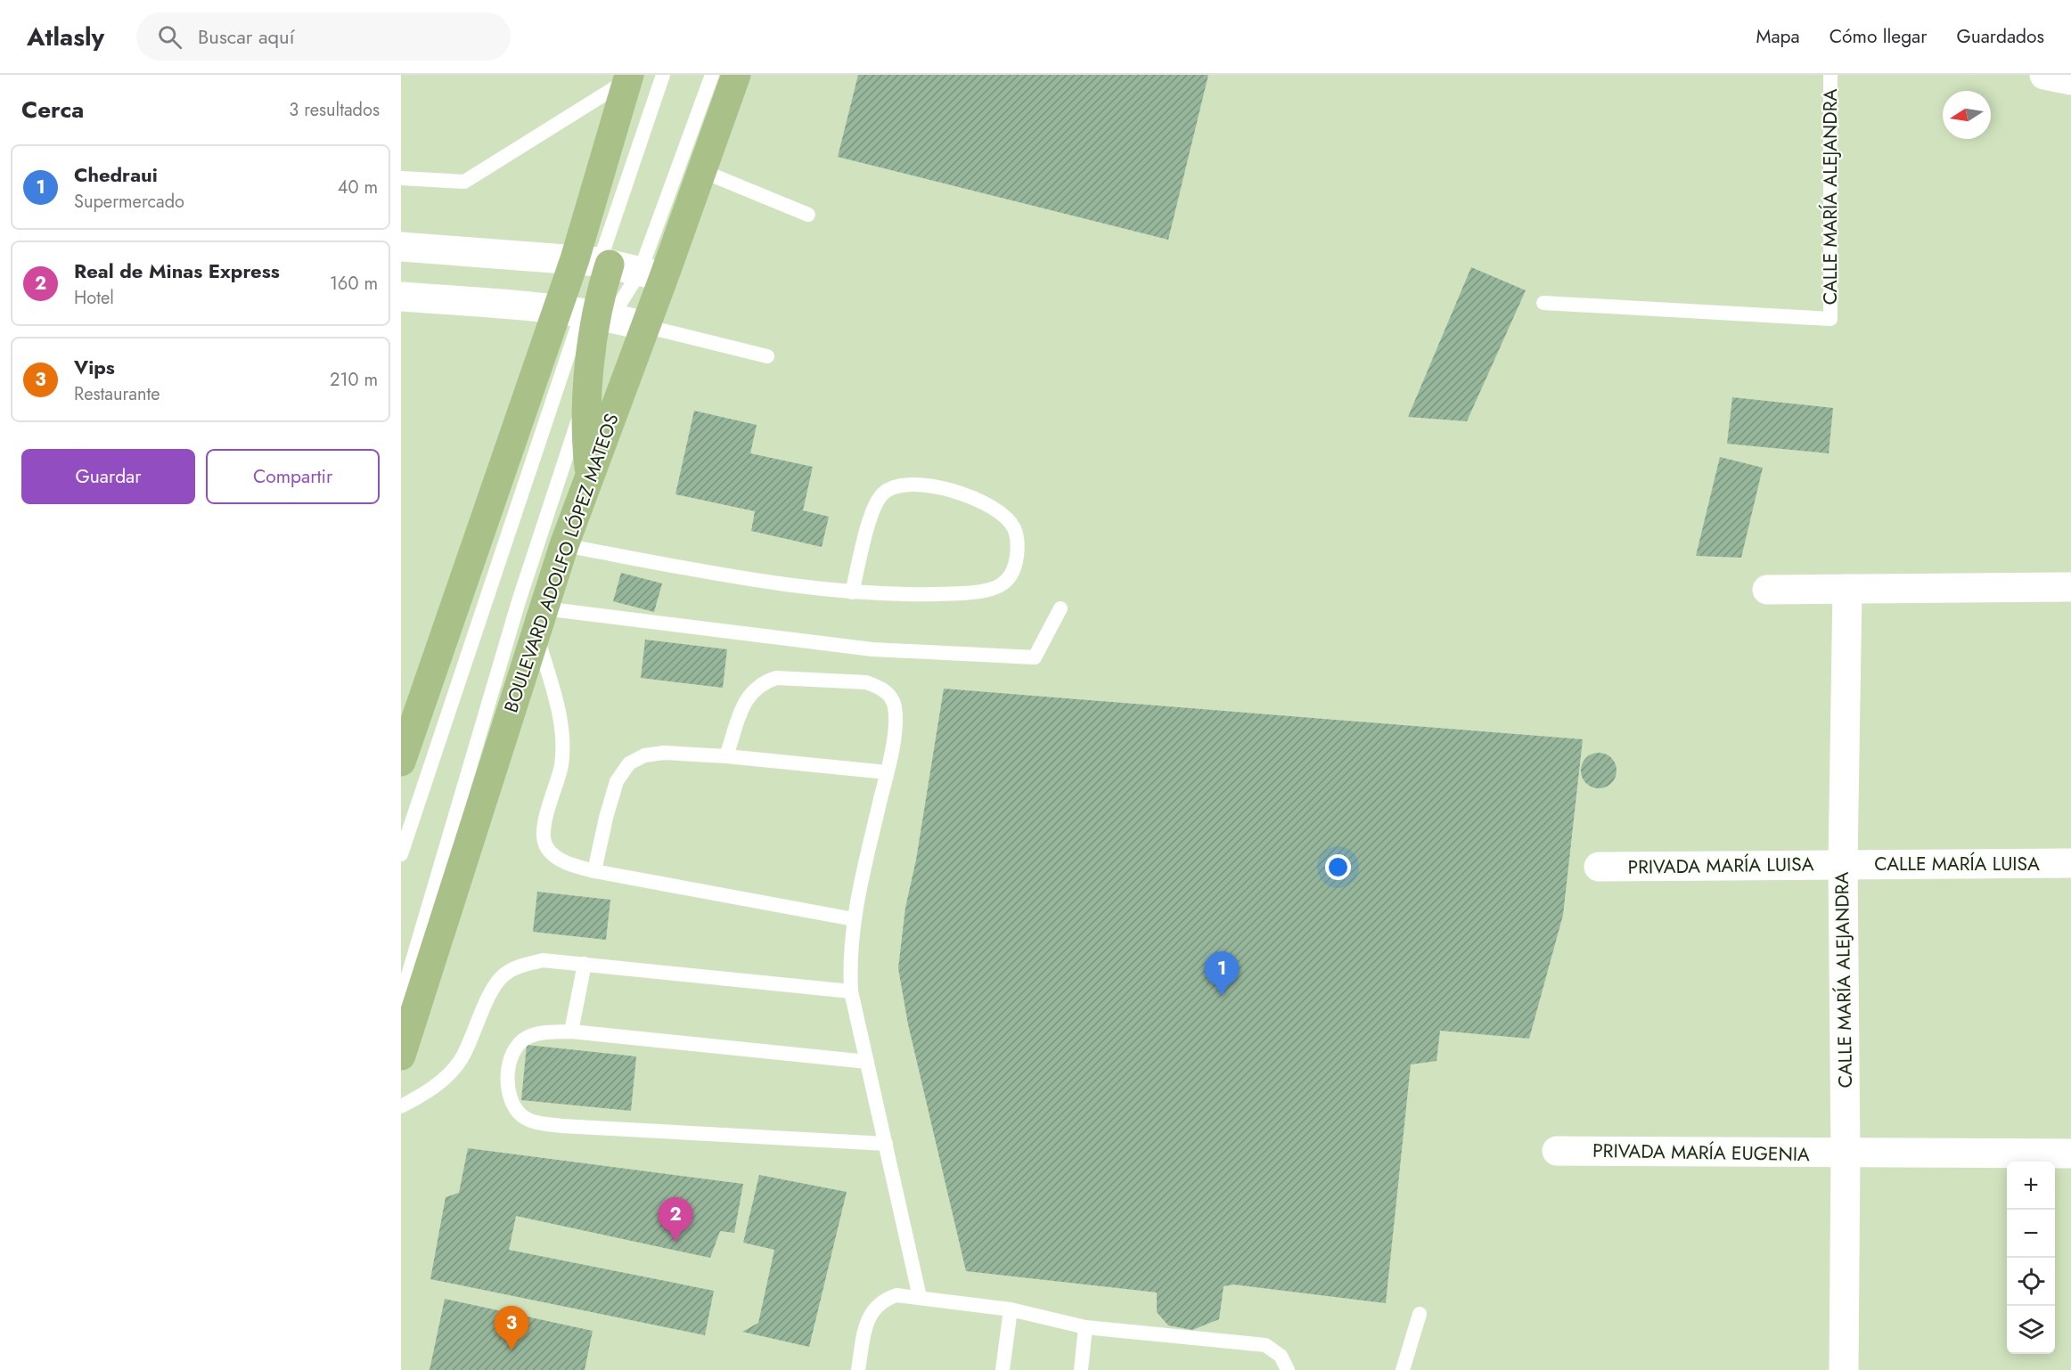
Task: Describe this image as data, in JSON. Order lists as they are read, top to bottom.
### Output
{
  "streets": {
    "main road": ["BOULEVARD ADOLFO LÓPEZ MATEOS"],
    "street": [
      "CALLE MARÍA ALEJANDRA",
      "CALLE MARÍA LUISA",
      "PRIVADA MARÍA LUISA",
      "PRIVADA MARÍA EUGENIA"
    ]
  },
  "crossings": [
    ["CALLE MARÍA ALEJANDRA", "CALLE MARÍA LUISA"],
    ["CALLE MARÍA ALEJANDRA", "PRIVADA MARÍA LUISA"],
    ["CALLE MARÍA ALEJANDRA", "PRIVADA MARÍA EUGENIA"],
    ["CALLE MARÍA LUISA", "PRIVADA MARÍA LUISA"]
  ],
  "north": "left",
  "page": {
    "header": "Atlasly",
    "search": "Buscar aquí",
    "nav": ["Mapa", "Cómo llegar", "Guardados"],
    "heading": ["Cerca", "3 resultados"],
    "list": [
      {
        "mark": "1",
        "name": "Chedraui",
        "note": "Supermercado",
        "value": "40 m"
      },
      {
        "mark": "2",
        "name": "Real de Minas Express",
        "note": "Hotel",
        "value": "160 m"
      },
      {
        "mark": "3",
        "name": "Vips",
        "note": "Restaurante",
        "value": "210 m"
      }
    ],
    "buttons": ["Guardar", "Compartir"],
    "pins": ["1", "2", "3"],
    "map_buttons": ["+", "−"]
  }
}
